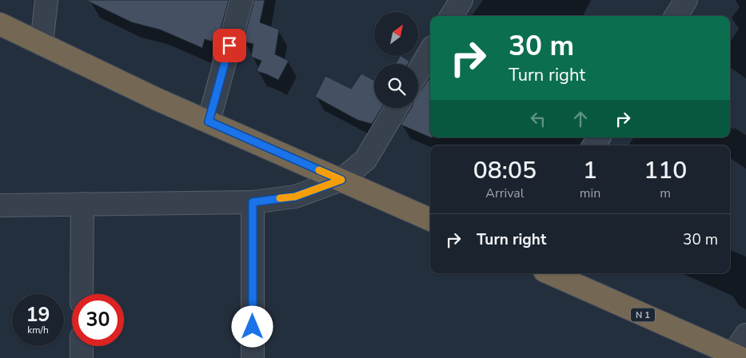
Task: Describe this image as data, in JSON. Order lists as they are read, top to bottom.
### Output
{
  "streets": {
    "highway": ["N 1"]
  },
  "north": "top right",
  "page": {
    "turn": ["30 m", "Turn right"],
    "eta": [
      "08:05",
      "Arrival",
      "1",
      "min",
      "110",
      "m"
    ],
    "list": [
      {
        "name": "Turn right",
        "value": "30 m"
      }
    ],
    "speed": "19 km/h",
    "limit": "30"
  }
}
